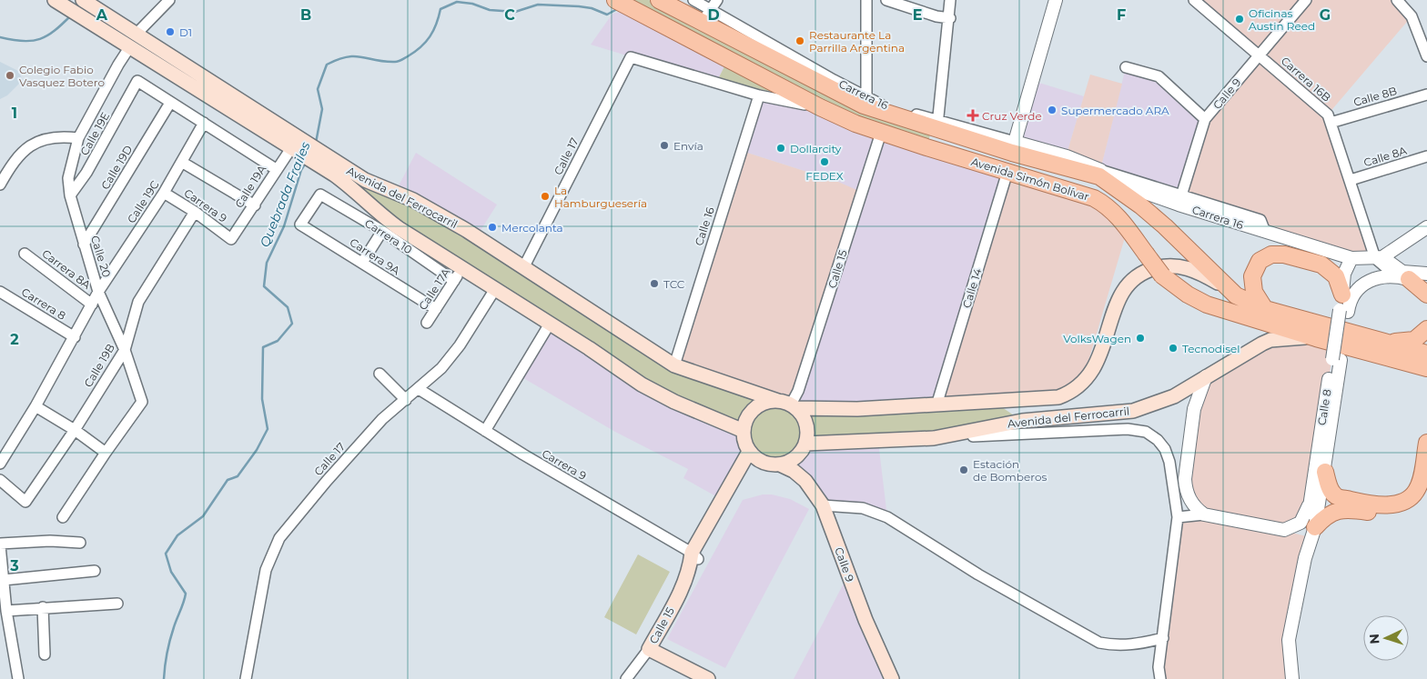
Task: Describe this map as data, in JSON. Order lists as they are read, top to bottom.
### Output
{
  "streets": {
    "main road": [
      "Calle 9",
      "Avenida Simón Bolívar",
      "Avenida del Ferrocarril",
      "Calle 15"
    ],
    "street": [
      "Carrera 16B",
      "Carrera 16",
      "Calle 8B",
      "Calle 19E",
      "Calle 17",
      "Calle 8A",
      "Calle 19D",
      "Calle 19A",
      "Calle 19C",
      "Carrera 9",
      "Calle 16",
      "Carrera 10",
      "Calle 20",
      "Carrera 9A",
      "Carrera 8A",
      "Calle 14",
      "Calle 17A",
      "Carrera 8",
      "Calle 19B",
      "Calle 8"
    ]
  },
  "crossings": [
    ["Carrera 16B", "Calle 9"],
    ["Carrera 16B", "Carrera 16"],
    ["Carrera 16B", "Calle 8B"],
    ["Carrera 16B", "Calle 8A"],
    ["Calle 9", "Carrera 16"],
    ["Calle 9", "Avenida del Ferrocarril"],
    ["Calle 9", "Calle 15"],
    ["Carrera 16", "Avenida Simón Bolívar"],
    ["Carrera 16", "Calle 8"],
    ["Calle 19E", "Calle 19D"],
    ["Calle 19E", "Calle 20"],
    ["Calle 17", "Avenida del Ferrocarril"],
    ["Calle 17", "Carrera 9"],
    ["Calle 17", "Calle 16"],
    ["Calle 19D", "Calle 20"],
    ["Avenida Simón Bolívar", "Avenida del Ferrocarril"],
    ["Avenida Simón Bolívar", "Calle 15"],
    ["Avenida Simón Bolívar", "Calle 14"],
    ["Calle 19A", "Avenida del Ferrocarril"],
    ["Calle 19A", "Carrera 9"],
    ["Avenida del Ferrocarril", "Calle 16"],
    ["Avenida del Ferrocarril", "Carrera 10"],
    ["Avenida del Ferrocarril", "Calle 20"],
    ["Avenida del Ferrocarril", "Calle 15"],
    ["Avenida del Ferrocarril", "Calle 14"],
    ["Avenida del Ferrocarril", "Calle 17A"],
    ["Calle 19C", "Carrera 9"],
    ["Calle 19C", "Calle 20"],
    ["Carrera 9", "Calle 15"],
    ["Carrera 9", "Calle 19B"],
    ["Carrera 10", "Carrera 9A"],
    ["Carrera 10", "Calle 17A"],
    ["Calle 20", "Carrera 8A"],
    ["Calle 20", "Carrera 8"],
    ["Carrera 9A", "Calle 17A"]
  ],
  "water": ["Quebrada Frailes"],
  "places": {
    "other": [
      "Oficinas Austin Reed",
      "D1",
      "Restaurante La Parrilla Argentina",
      "Colegio Fabio Vasquez Botero",
      "Supermercado ARA",
      "Envía",
      "Dollarcity",
      "FEDEX",
      "La Hamburguesería",
      "Mercolanta",
      "TCC",
      "VolksWagen",
      "Tecnodisel",
      "Estación de Bomberos"
    ],
    "health": ["Cruz Verde"]
  },
  "north": "left",
  "grid": {
    "columns": [
      "A",
      "B",
      "C",
      "D",
      "E",
      "F",
      "G"
    ],
    "rows": ["1", "2", "3"]
  }
}
